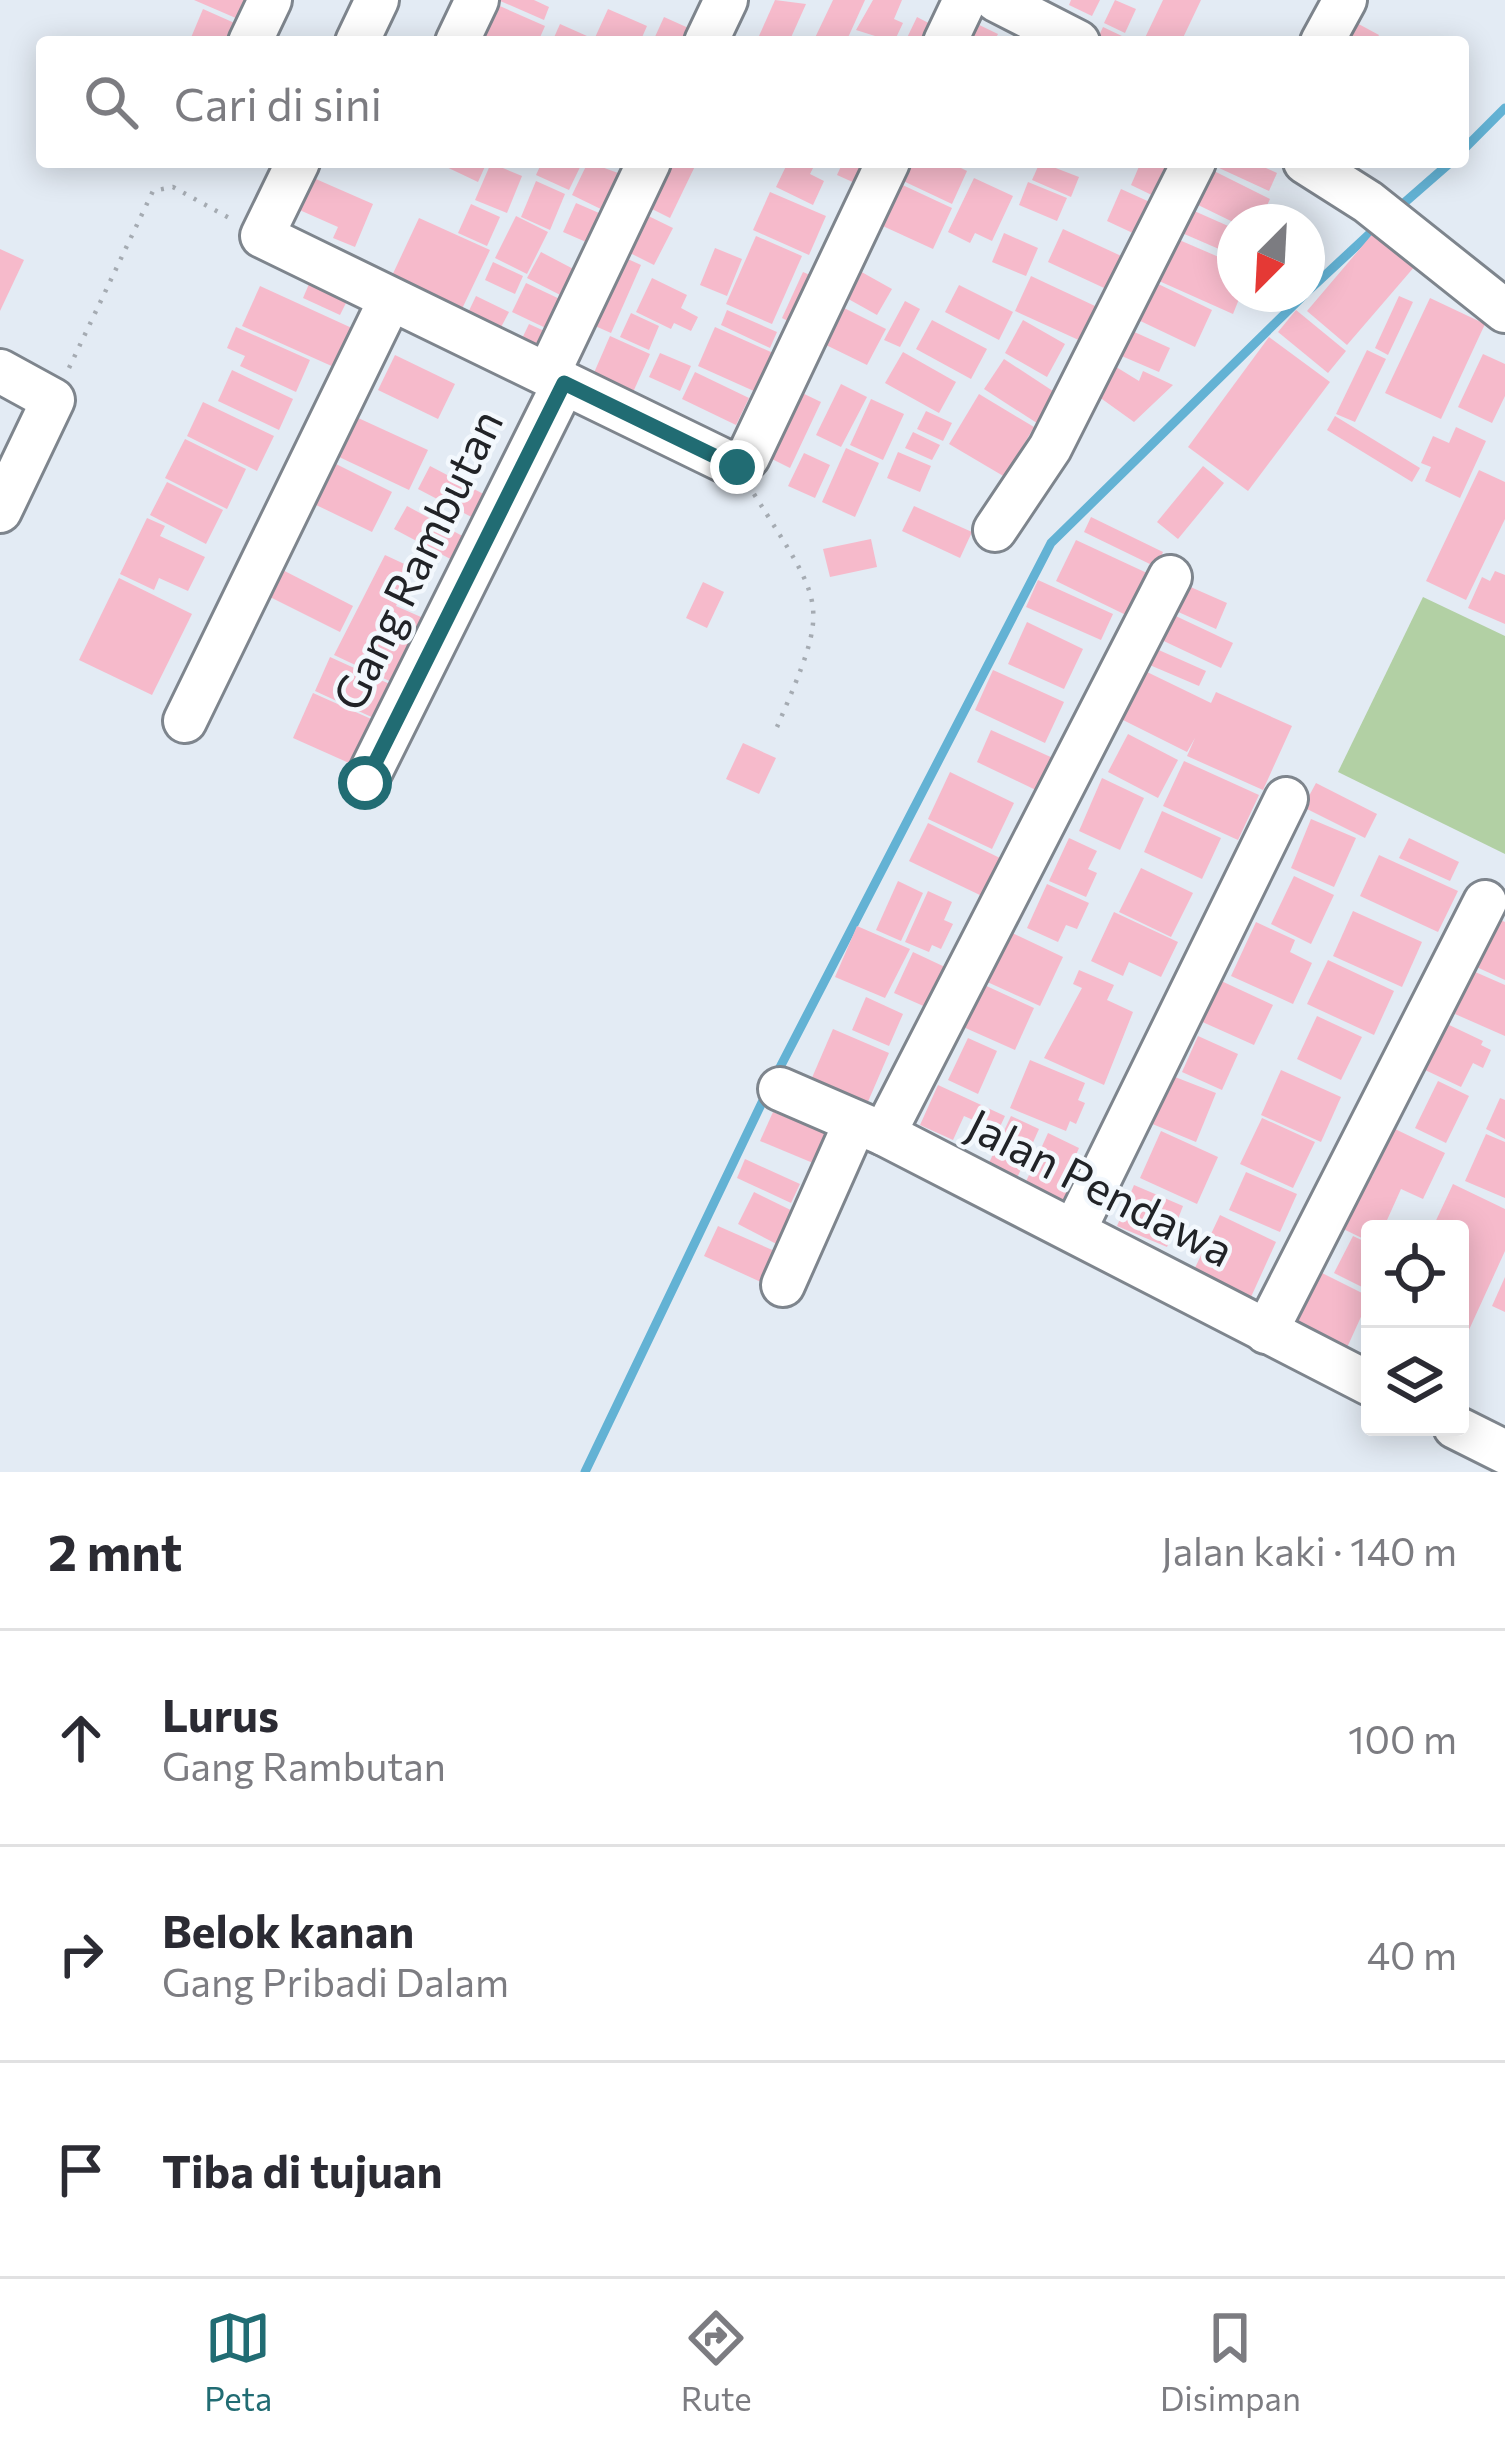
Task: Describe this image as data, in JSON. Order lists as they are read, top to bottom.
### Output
{
  "streets": {
    "street": ["Gang Rambutan", "Jalan Pendawa"]
  },
  "north": "bottom left",
  "page": {
    "search": "Cari di sini",
    "heading": ["2 mnt", "Jalan kaki · 140 m"],
    "list": [
      ["Lurus", "Gang Rambutan", "100 m"],
      ["Belok kanan", "Gang Pribadi Dalam", "40 m"],
      "Tiba di tujuan"
    ],
    "nav": ["Peta", "Rute", "Disimpan"]
  }
}
